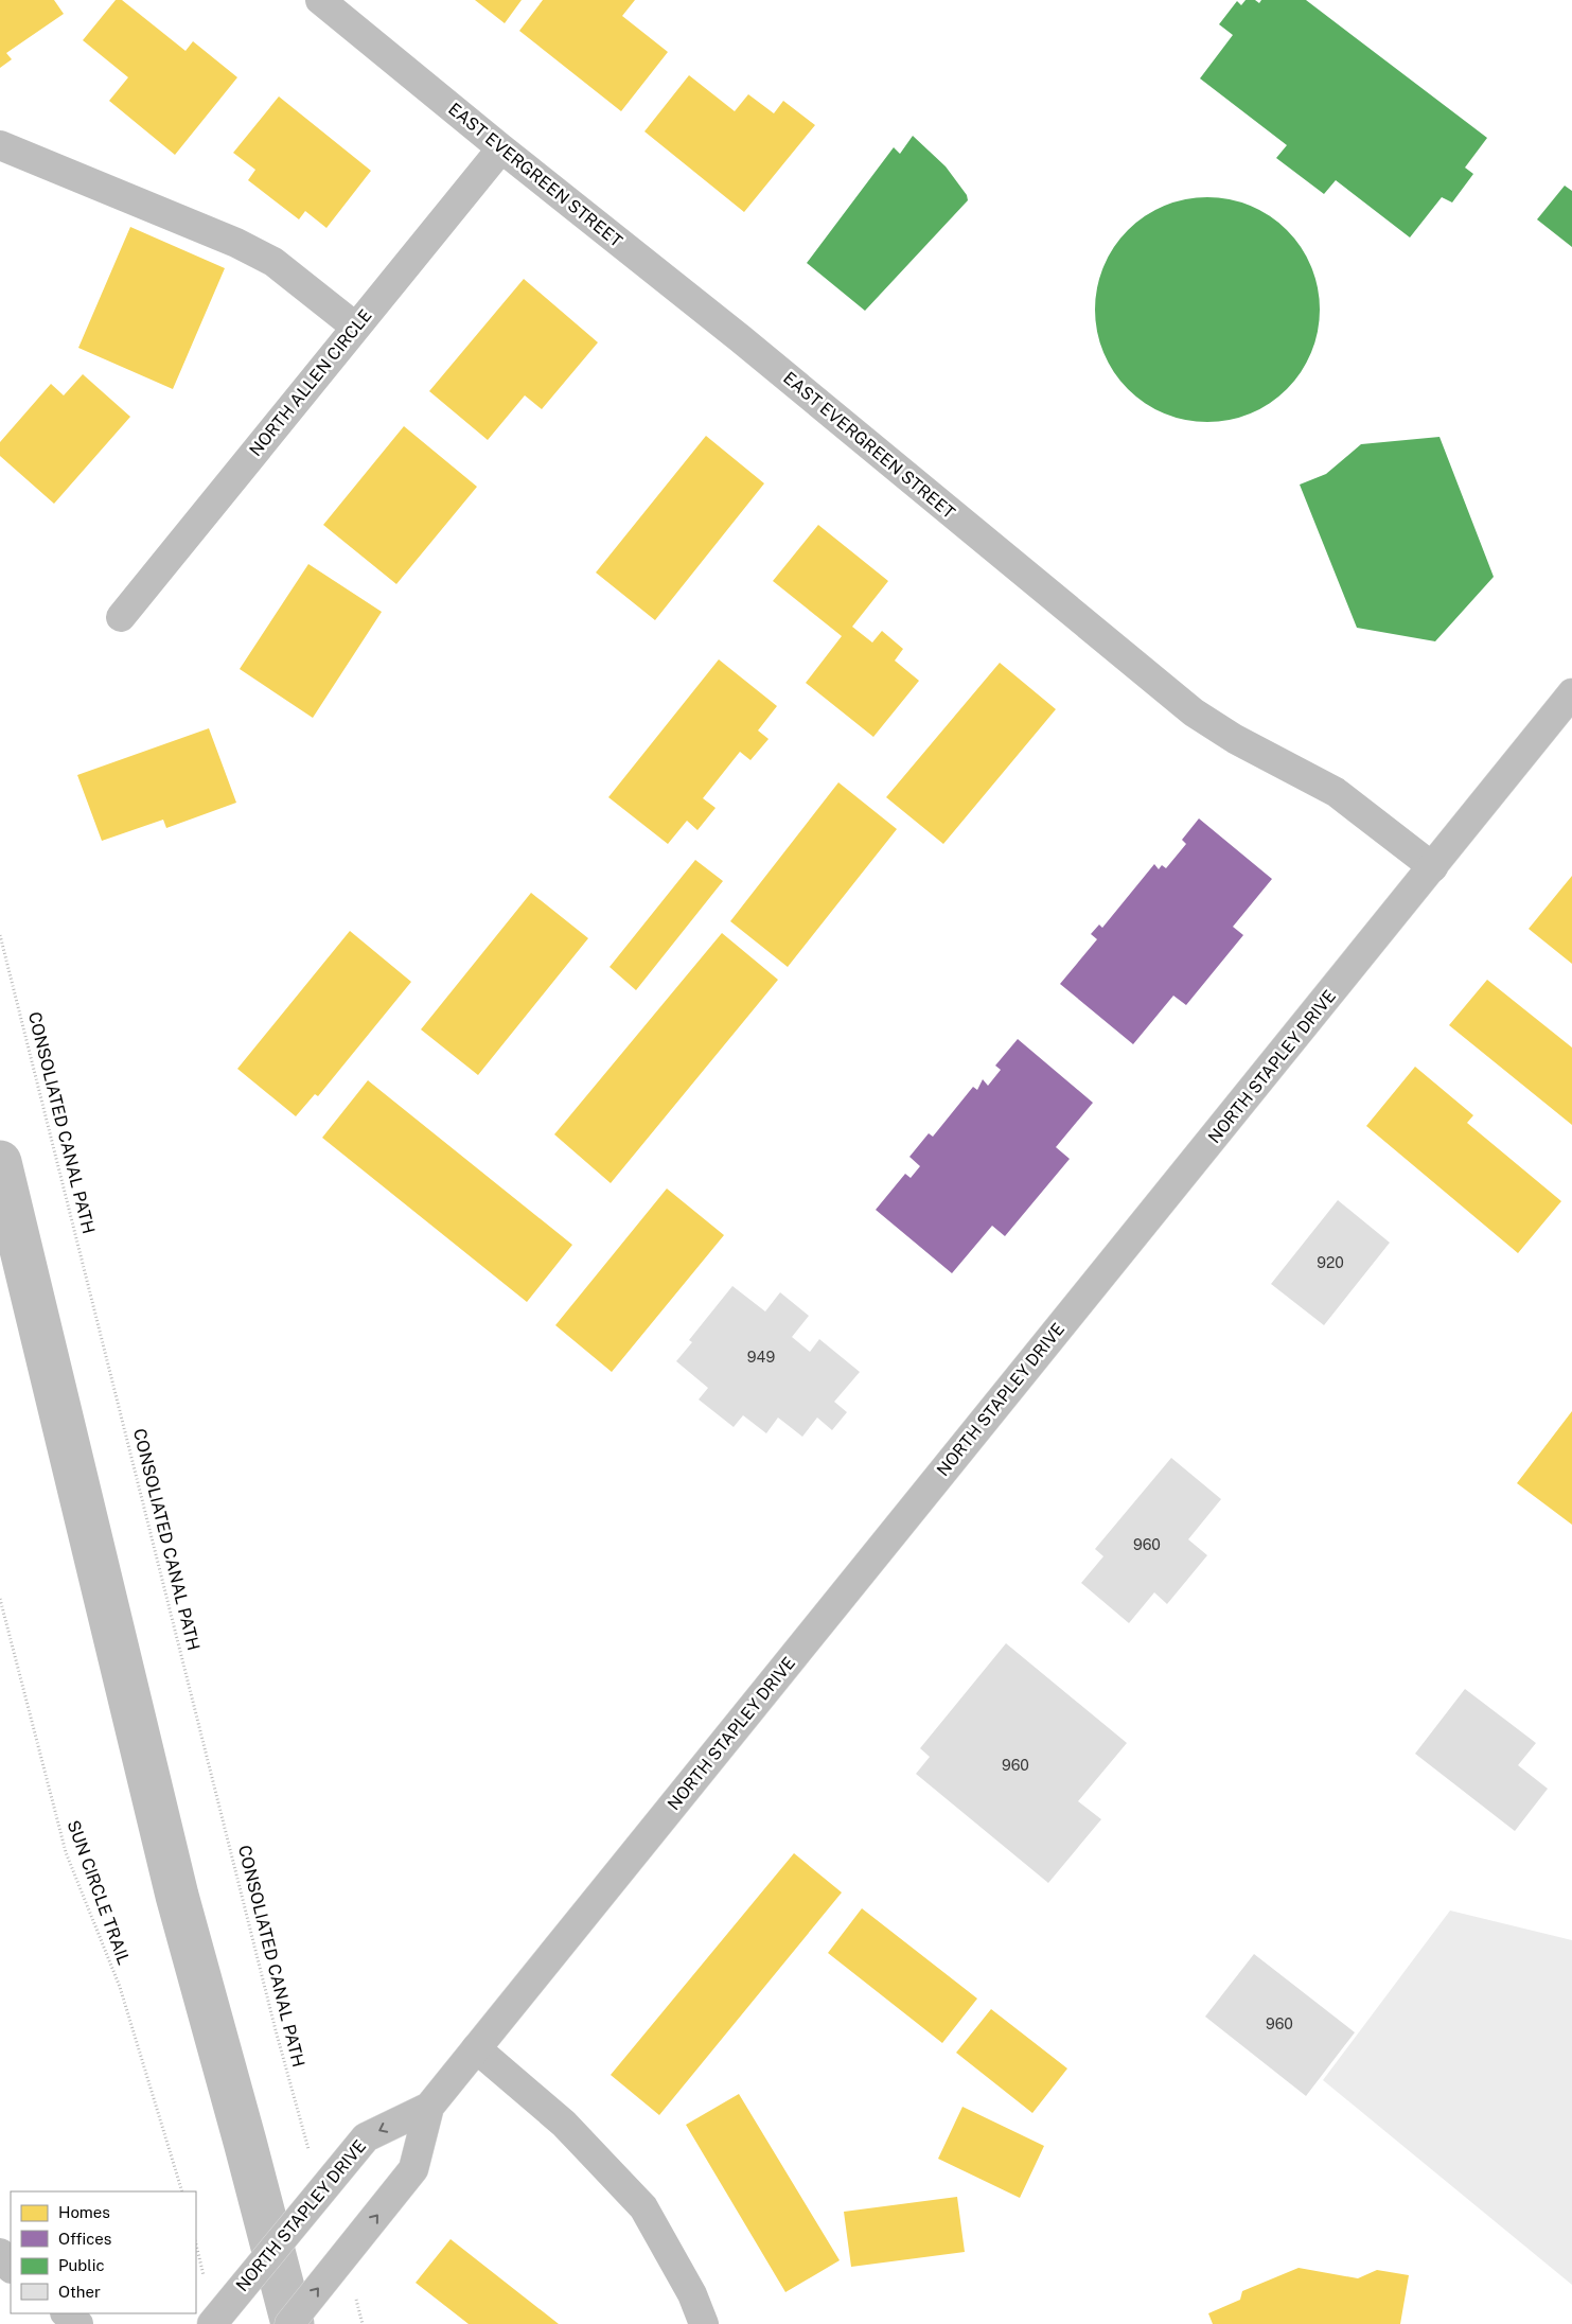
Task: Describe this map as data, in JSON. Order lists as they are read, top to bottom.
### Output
{
  "streets": {
    "main road": ["EAST EVERGREEN STREET", "NORTH ALLEN CIRCLE", "NORTH STAPLEY DRIVE"],
    "path": ["CONSOLIATED CANAL PATH", "SUN CIRCLE TRAIL"]
  },
  "crossings": [
    ["EAST EVERGREEN STREET", "NORTH ALLEN CIRCLE"],
    ["EAST EVERGREEN STREET", "NORTH STAPLEY DRIVE"]
  ],
  "house_numbers": [
    "920",
    "949",
    "960",
    "960",
    "960"
  ],
  "legend": [
    "Homes",
    "Offices",
    "Public",
    "Other"
  ]
}
